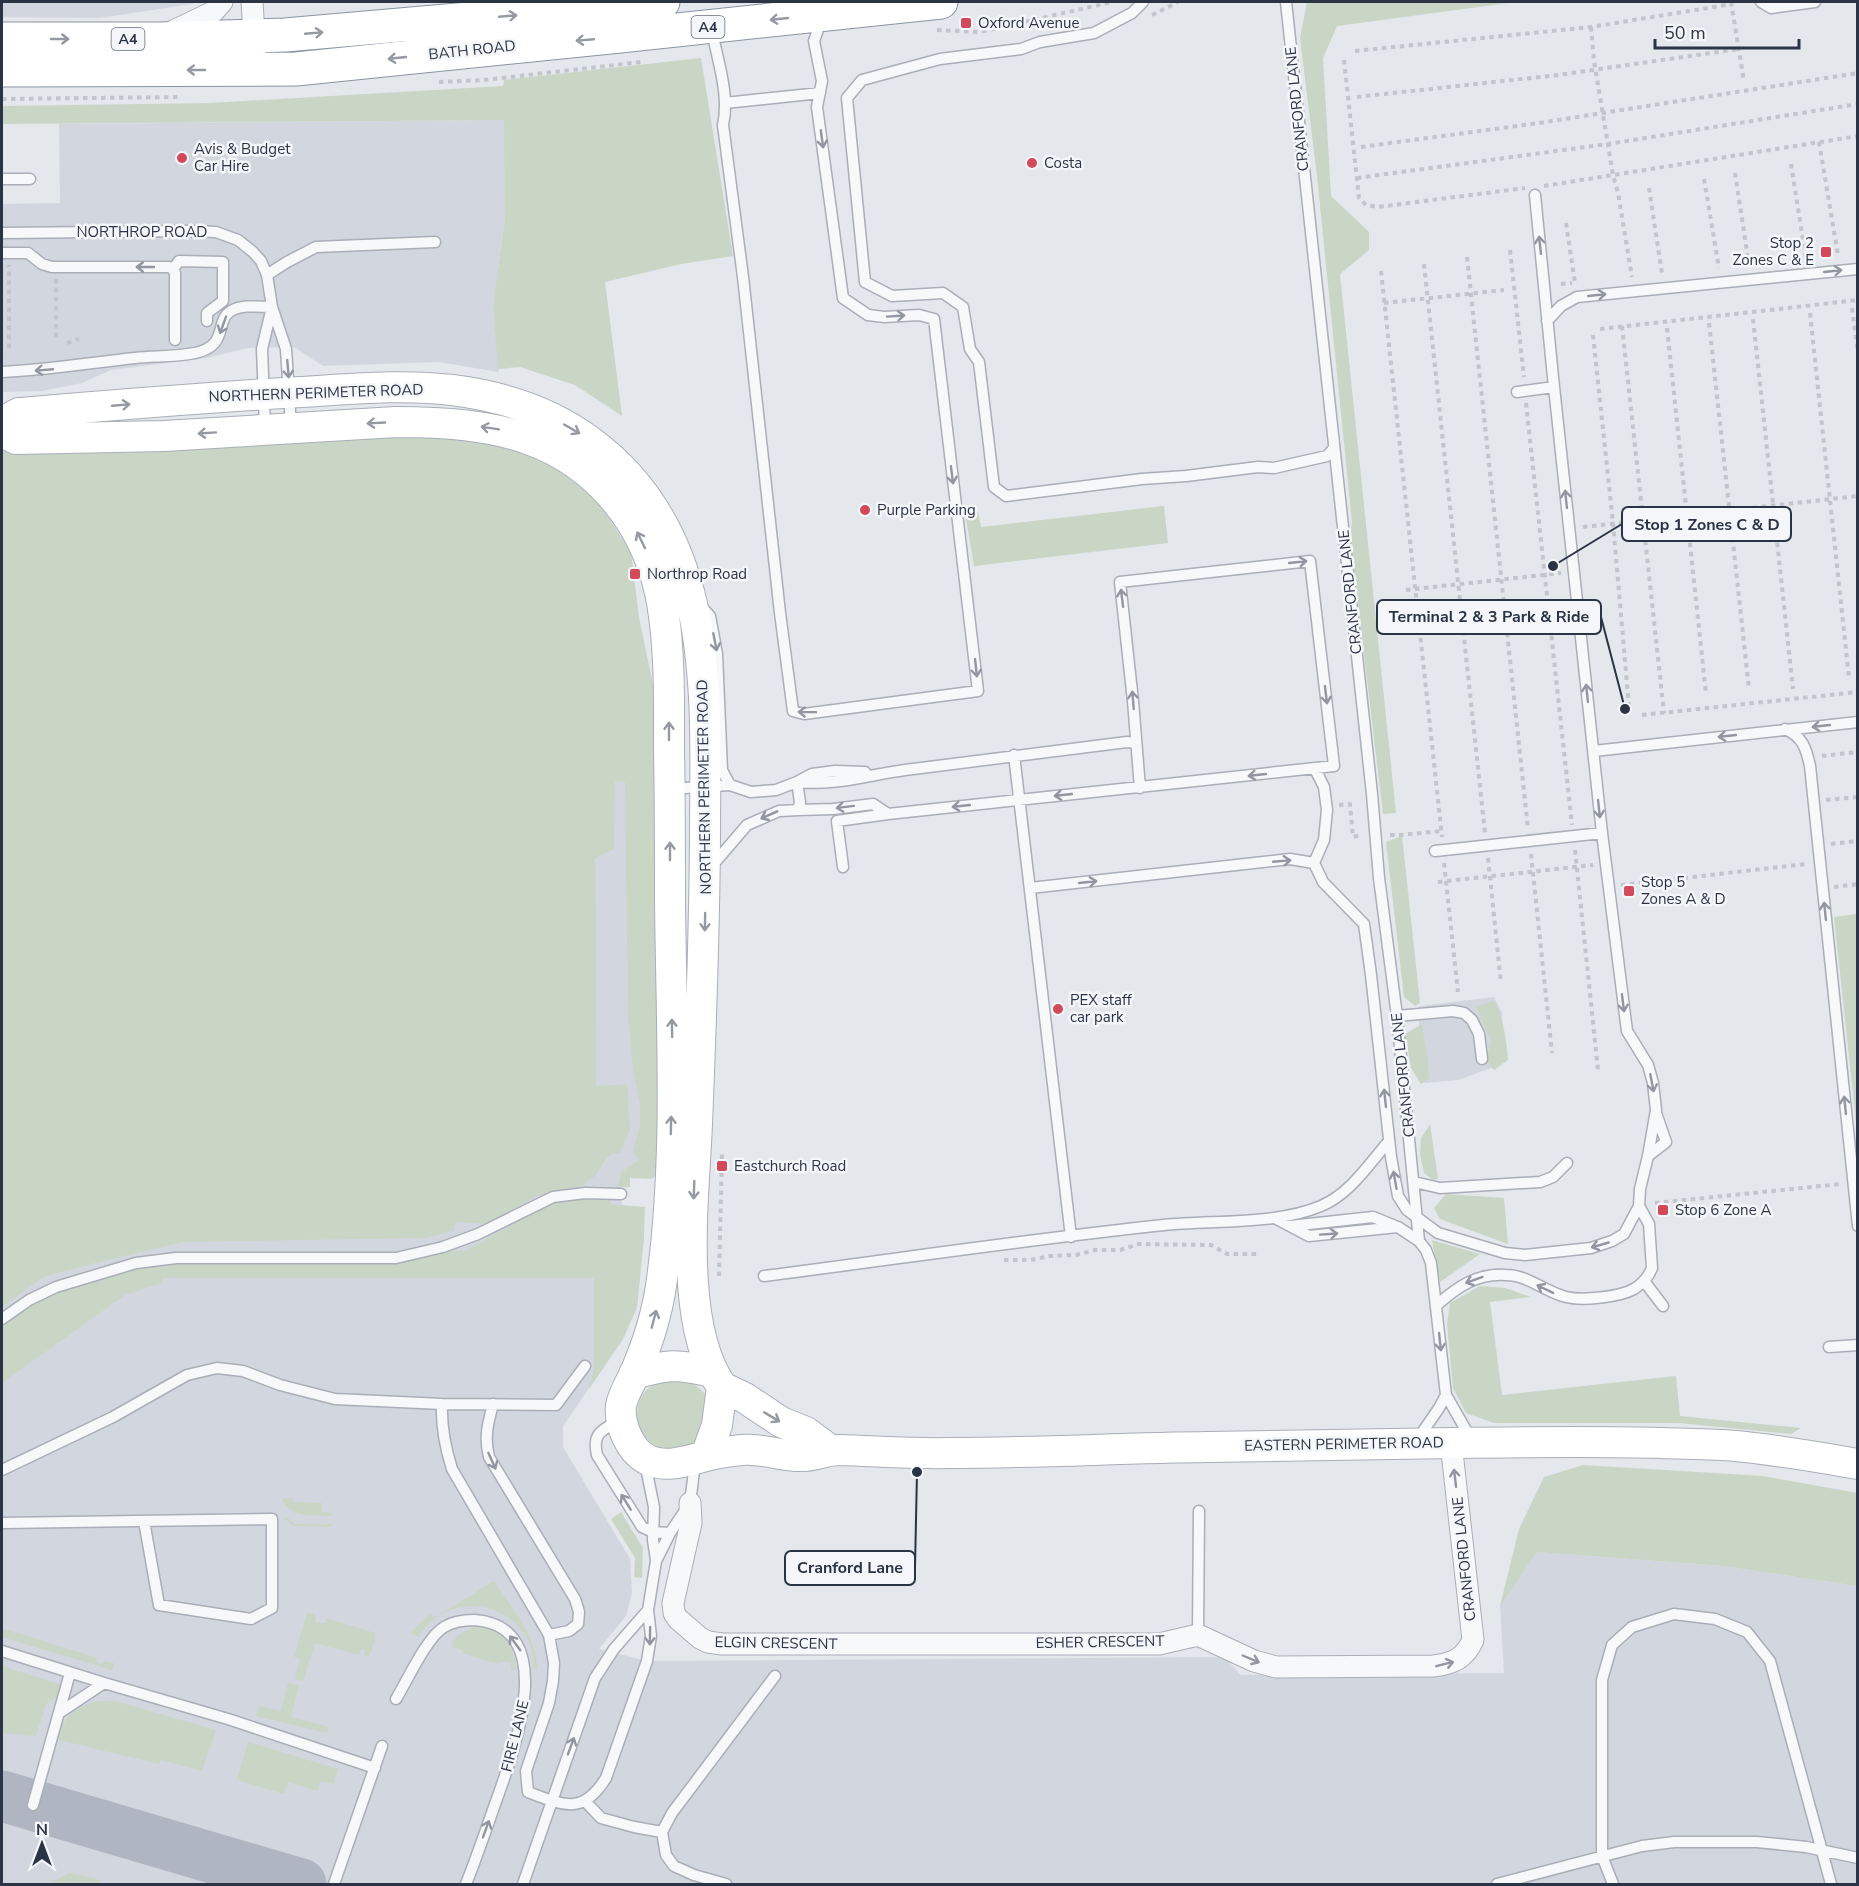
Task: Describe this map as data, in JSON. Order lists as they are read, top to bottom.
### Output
{
  "streets": {
    "highway": ["A4", "BATH ROAD"],
    "street": [
      "CRANFORD LANE",
      "NORTHERN PERIMETER ROAD",
      "EASTERN PERIMETER ROAD",
      "ESHER CRESCENT",
      "ELGIN CRESCENT"
    ],
    "lane": ["NORTHROP ROAD", "FIRE LANE"]
  },
  "crossings": [
    ["CRANFORD LANE", "EASTERN PERIMETER ROAD"],
    ["CRANFORD LANE", "ESHER CRESCENT"],
    ["NORTHROP ROAD", "NORTHERN PERIMETER ROAD"],
    ["ESHER CRESCENT", "ELGIN CRESCENT"]
  ],
  "places": {
    "transit": [
      "Oxford Avenue",
      "Stop 2 Zones C & E",
      "Northrop Road",
      "Stop 5 Zones A & D",
      "Eastchurch Road",
      "Stop 6 Zone A"
    ],
    "other": [
      "Avis & Budget Car Hire",
      "Costa",
      "Purple Parking",
      "Stop 1 Zones C & D",
      "Terminal 2 & 3 Park & Ride",
      "PEX staff car park",
      "Cranford Lane"
    ]
  },
  "scale_bar": "50 m",
  "north": "top"
}
